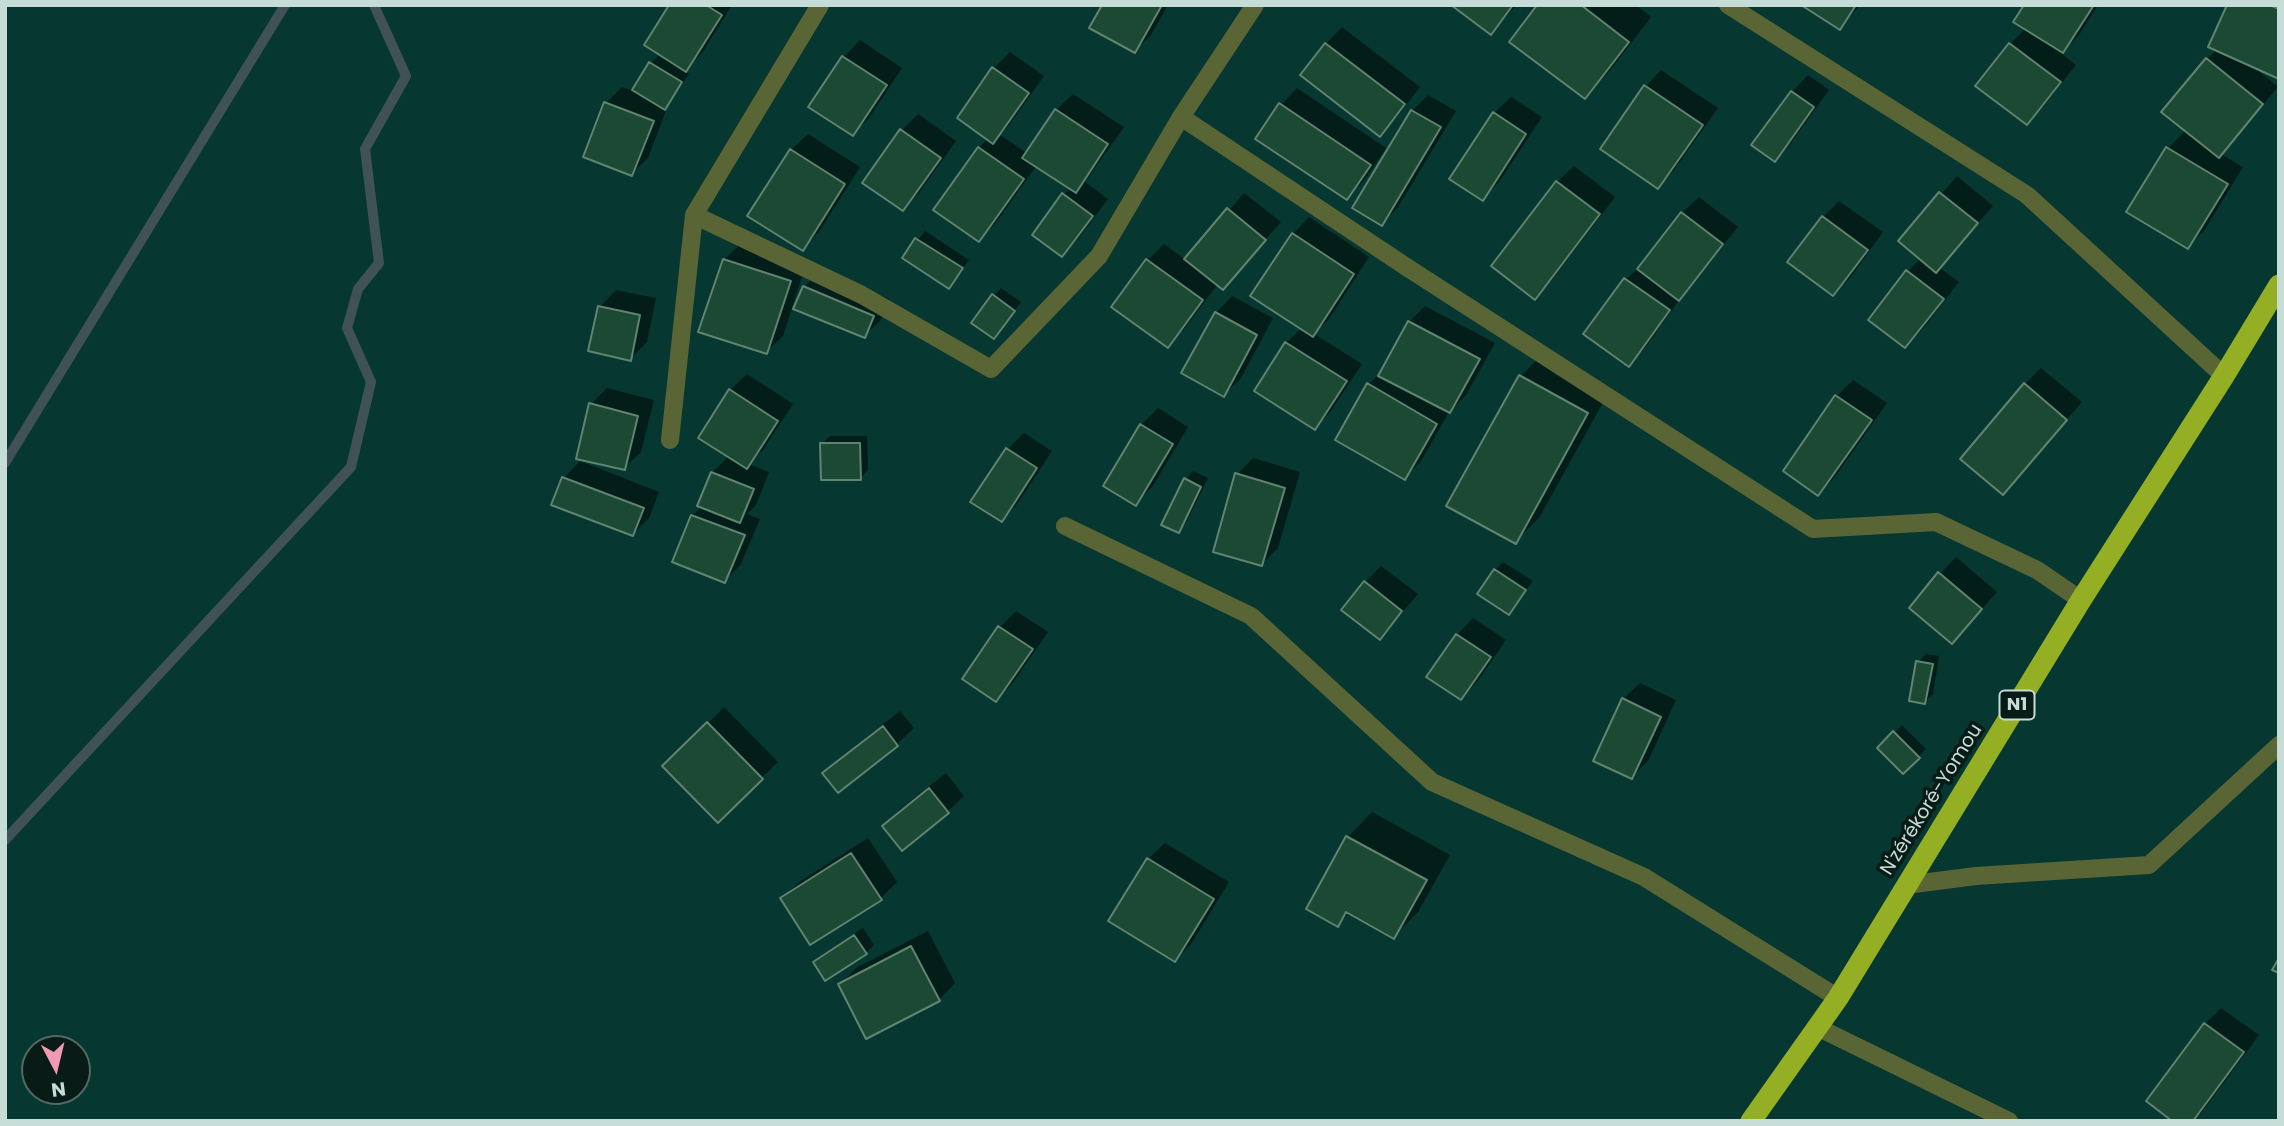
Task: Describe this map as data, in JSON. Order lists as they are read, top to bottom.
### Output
{
  "streets": {
    "highway": ["N1", "N'zérékoré-Yomou"]
  },
  "north": "bottom"
}
